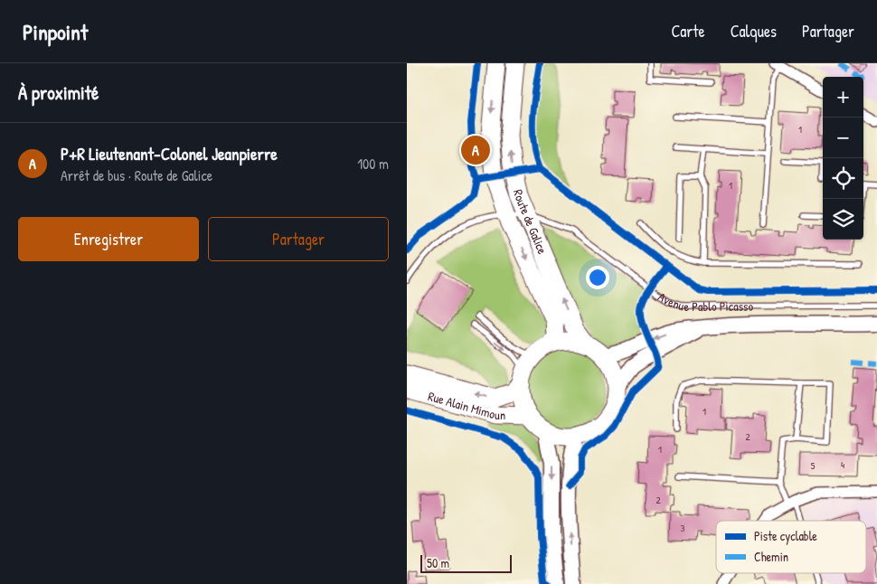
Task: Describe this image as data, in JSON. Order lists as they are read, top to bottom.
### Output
{
  "streets": {
    "main road": ["Route de Galice", "Avenue Pablo Picasso", "Rue Alain Mimoun"]
  },
  "crossings": [
    ["Route de Galice", "Avenue Pablo Picasso"],
    ["Route de Galice", "Rue Alain Mimoun"],
    ["Avenue Pablo Picasso", "Rue Alain Mimoun"]
  ],
  "house_numbers": [
    "1",
    "1",
    "1",
    "2",
    "1",
    "4",
    "5",
    "2",
    "3"
  ],
  "legend": ["Piste cyclable", "Chemin"],
  "scale_bar": "50 m",
  "page": {
    "header": "Pinpoint",
    "nav": ["Carte", "Calques", "Partager"],
    "heading": "À proximité",
    "map_buttons": ["+", "−"],
    "list": [
      {
        "mark": "A",
        "name": "P+R Lieutenant-Colonel Jeanpierre",
        "note": "Arrêt de bus · Route de Galice",
        "value": "100 m"
      }
    ],
    "pins": "A",
    "buttons": ["Enregistrer", "Partager"],
    "scale": "50 m"
  }
}
